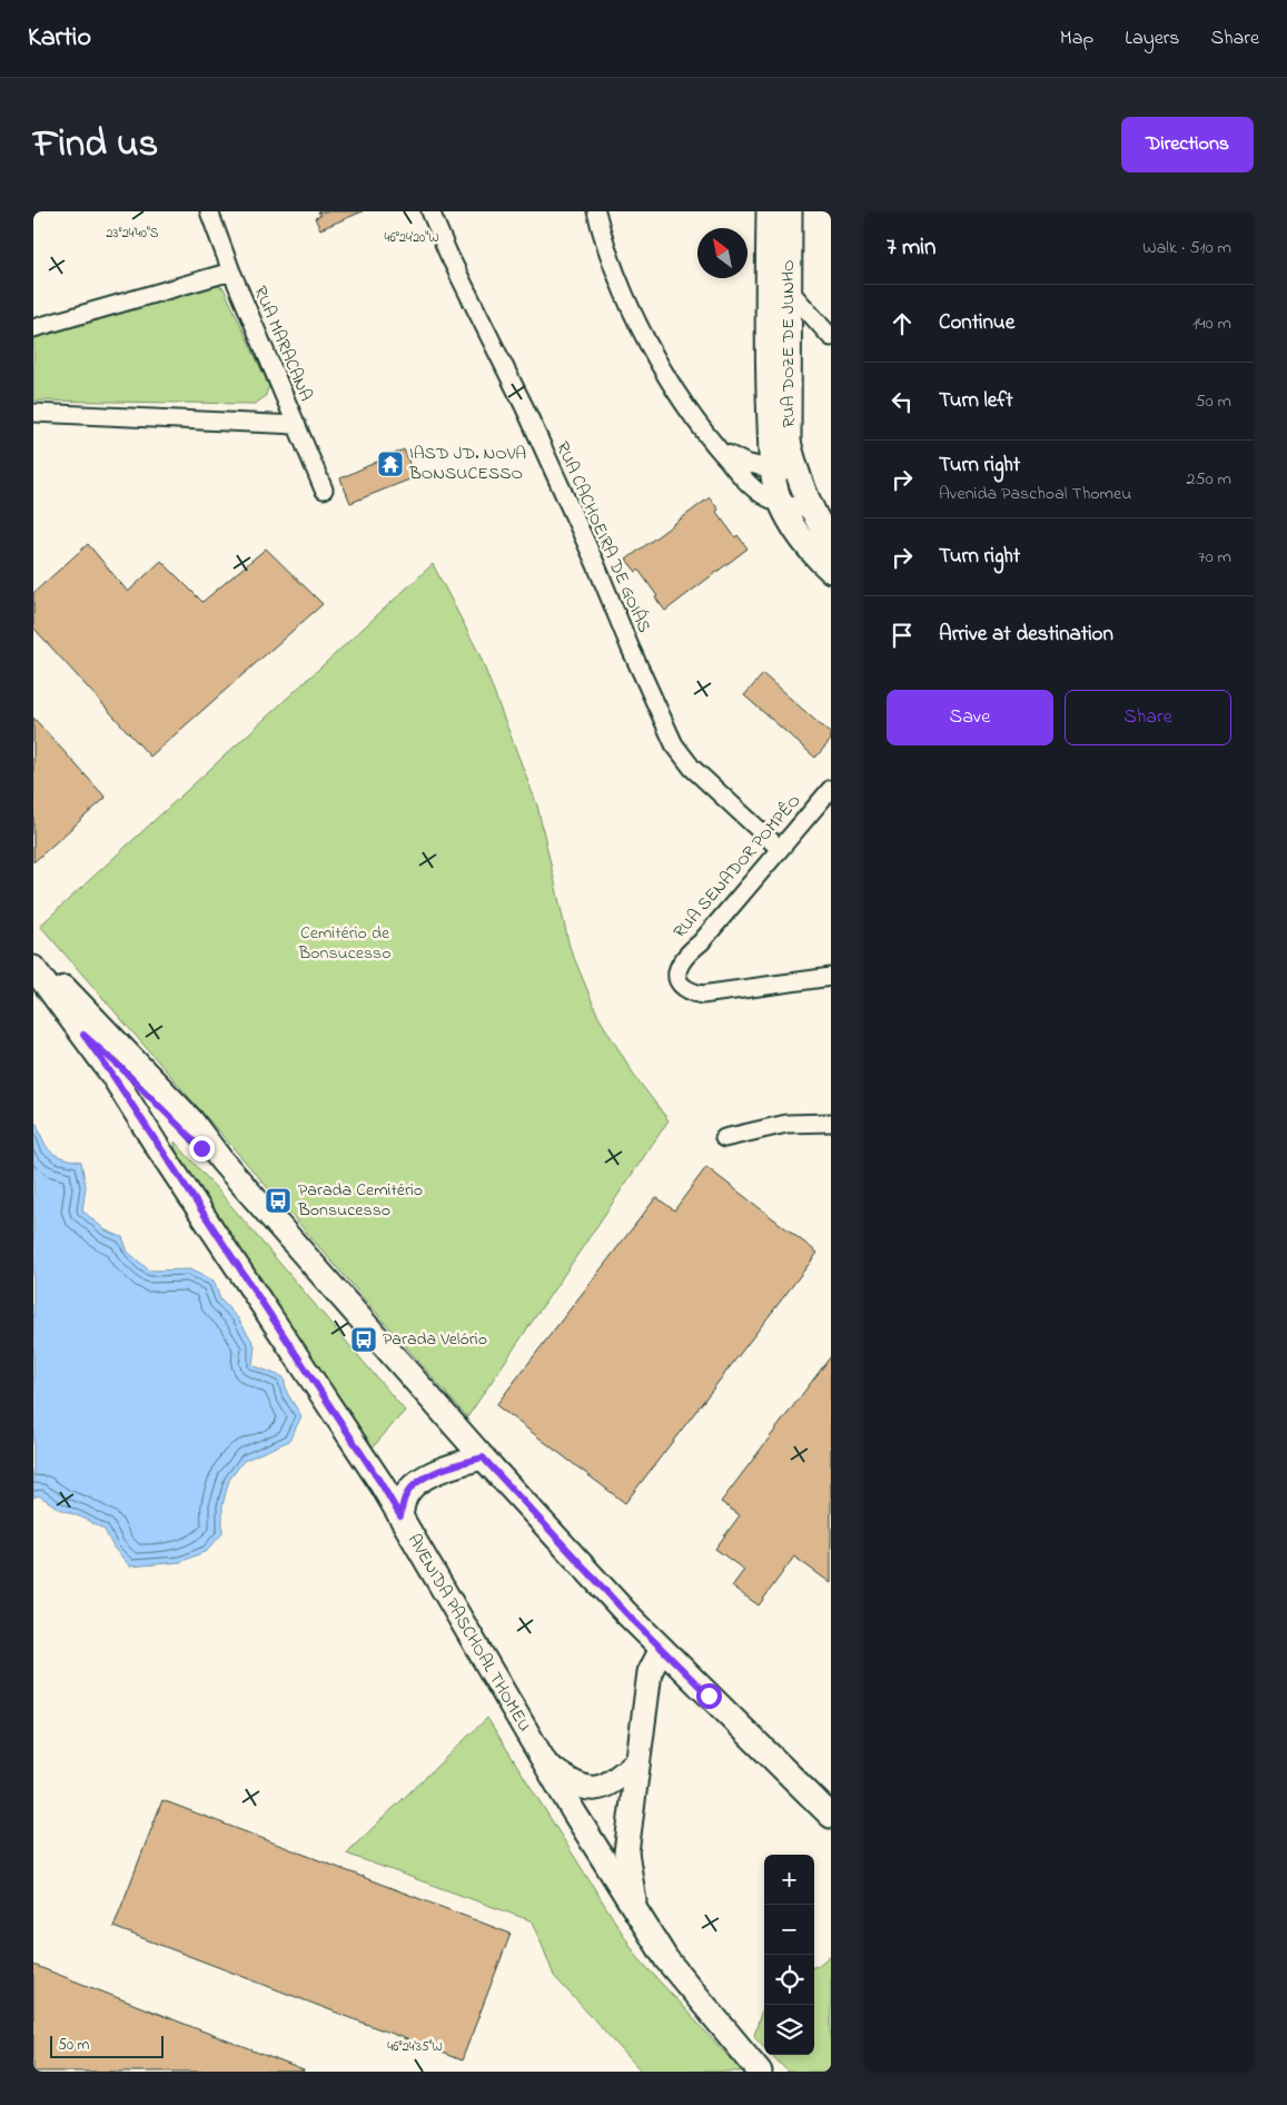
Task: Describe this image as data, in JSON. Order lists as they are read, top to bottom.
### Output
{
  "streets": {
    "main road": ["RUA DOZE DE JUNHO", "AVENIDA PASCHOAL THOMEU"],
    "street": ["RUA MARACANA", "RUA CACHOEIRA DE GOIÁS", "RUA SENADOR POMPÊO"]
  },
  "crossings": [
    ["RUA CACHOEIRA DE GOIÁS", "RUA SENADOR POMPÊO"]
  ],
  "parks": ["Cemitério de Bonsucesso"],
  "places": {
    "temple": ["IASD JD. NOVA BONSUCESSO"],
    "bus stop": ["Parada Cemitério Bonsucesso", "Parada Velório"]
  },
  "scale_bar": "50 m",
  "north": "top left",
  "page": {
    "header": "Kartio",
    "nav": ["Map", "Layers", "Share"],
    "title": "Find us",
    "buttons": [
      "Directions",
      ["Save", "Share"]
    ],
    "heading": ["7 min", "Walk · 510 m"],
    "list": [
      ["Continue", "140 m"],
      ["Turn left", "50 m"],
      ["Turn right", "Avenida Paschoal Thomeu", "250 m"],
      ["Turn right", "70 m"],
      "Arrive at destination"
    ],
    "map_buttons": ["+", "−"],
    "scale": "50 m"
  },
  "coordinates": ["23°24'40\"S", "46°24'20\"W", "46°24'35\"W"]
}
